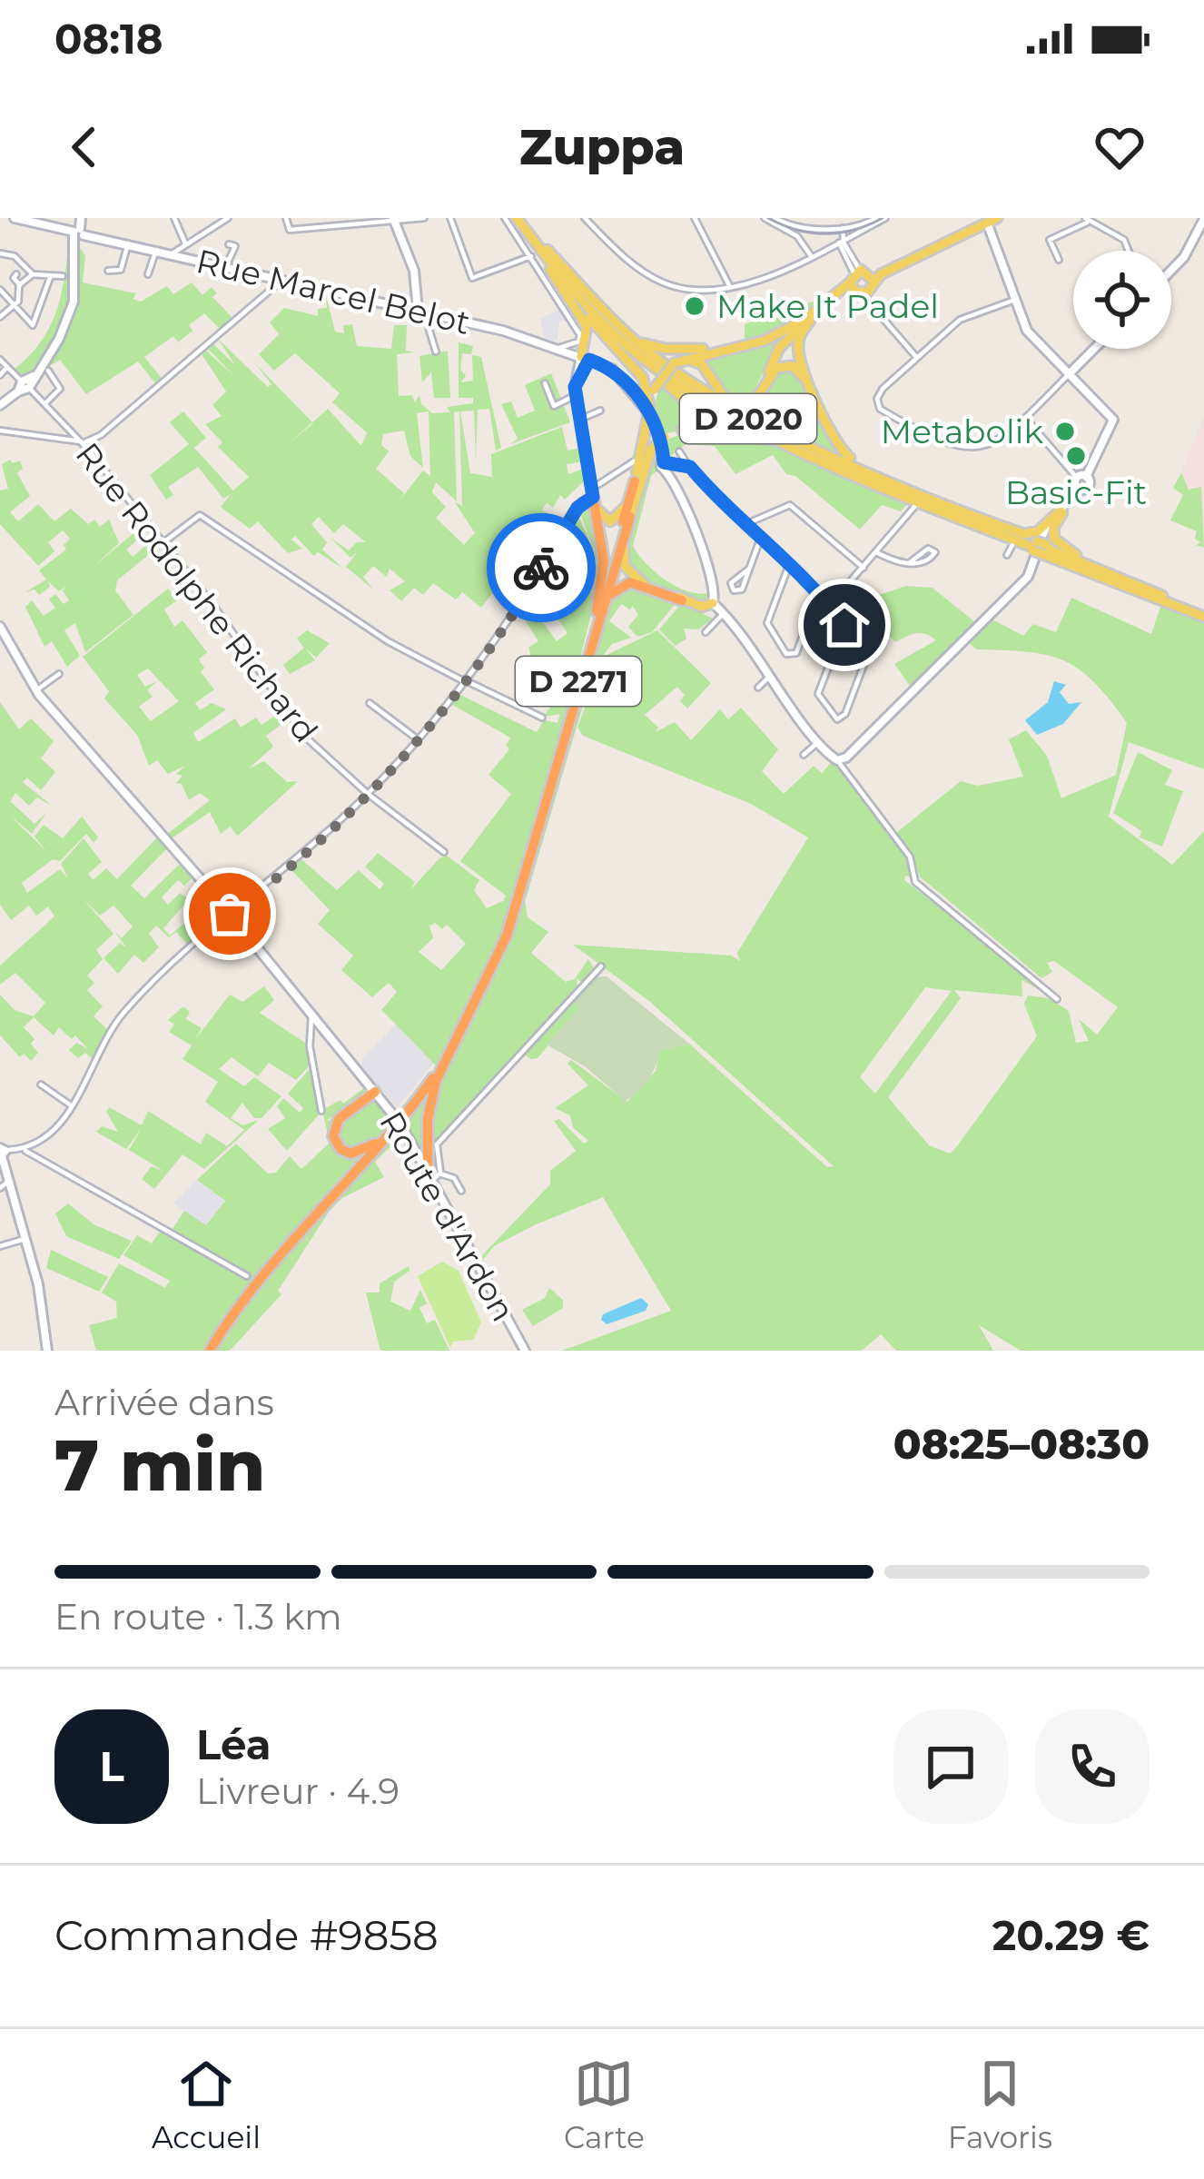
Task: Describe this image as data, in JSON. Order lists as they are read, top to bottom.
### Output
{
  "streets": {
    "highway": ["D 2271"],
    "main road": ["D 2020"],
    "street": ["Rue Marcel Belot", "Rue Rodolphe Richard", "Route d'Ardon"]
  },
  "places": ["Make It Padel", "Metabolik", "Basic-Fit"],
  "page": {
    "status": "08:18",
    "header": "Zuppa",
    "heading": ["7 min", "Arrivée dans", "08:25–08:30"],
    "panel": [
      "Léa",
      "Livreur · 4.9",
      "Commande #9858",
      "20.29 €"
    ],
    "bar": "En route · 1.3 km",
    "round": "L",
    "tabs": ["Accueil", "Carte", "Favoris"]
  }
}
